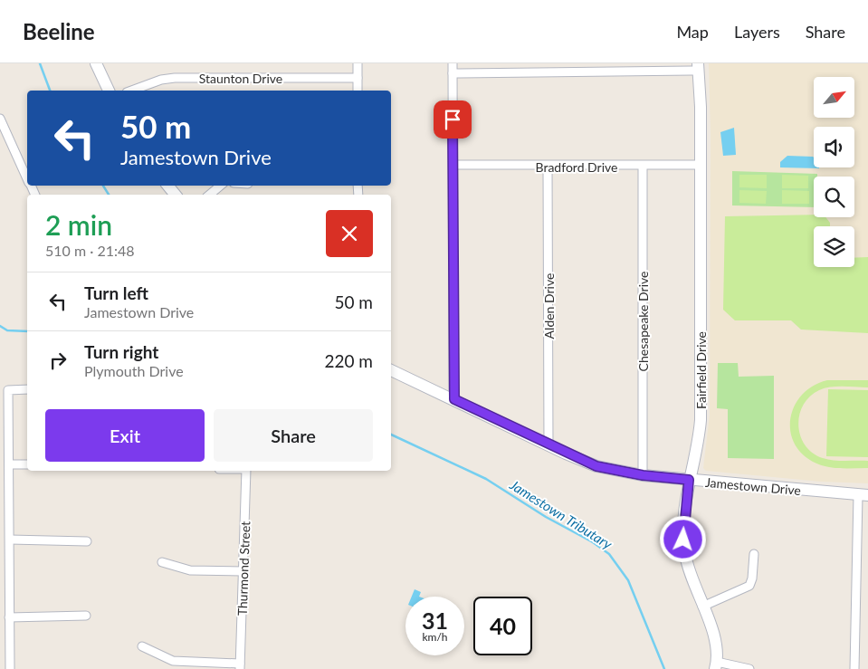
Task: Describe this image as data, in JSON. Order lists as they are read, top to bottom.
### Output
{
  "streets": {
    "street": [
      "Staunton Drive",
      "Bradford Drive",
      "Alden Drive",
      "Chesapeake Drive",
      "Fairfield Drive",
      "Jamestown Drive",
      "Thurmond Street"
    ]
  },
  "crossings": [
    ["Bradford Drive", "Alden Drive"],
    ["Bradford Drive", "Chesapeake Drive"],
    ["Bradford Drive", "Fairfield Drive"],
    ["Alden Drive", "Jamestown Drive"],
    ["Chesapeake Drive", "Jamestown Drive"],
    ["Fairfield Drive", "Jamestown Drive"]
  ],
  "water": ["Jamestown Tributary"],
  "north": "top right",
  "page": {
    "header": "Beeline",
    "nav": ["Map", "Layers", "Share"],
    "turn": ["50 m", "Jamestown Drive"],
    "heading": ["2 min", "510 m · 21:48"],
    "list": [
      {
        "name": "Turn left",
        "note": "Jamestown Drive",
        "value": "50 m"
      },
      {
        "name": "Turn right",
        "note": "Plymouth Drive",
        "value": "220 m"
      }
    ],
    "buttons": ["Exit", "Share"],
    "speed": "31 km/h",
    "limit": "40"
  }
}
